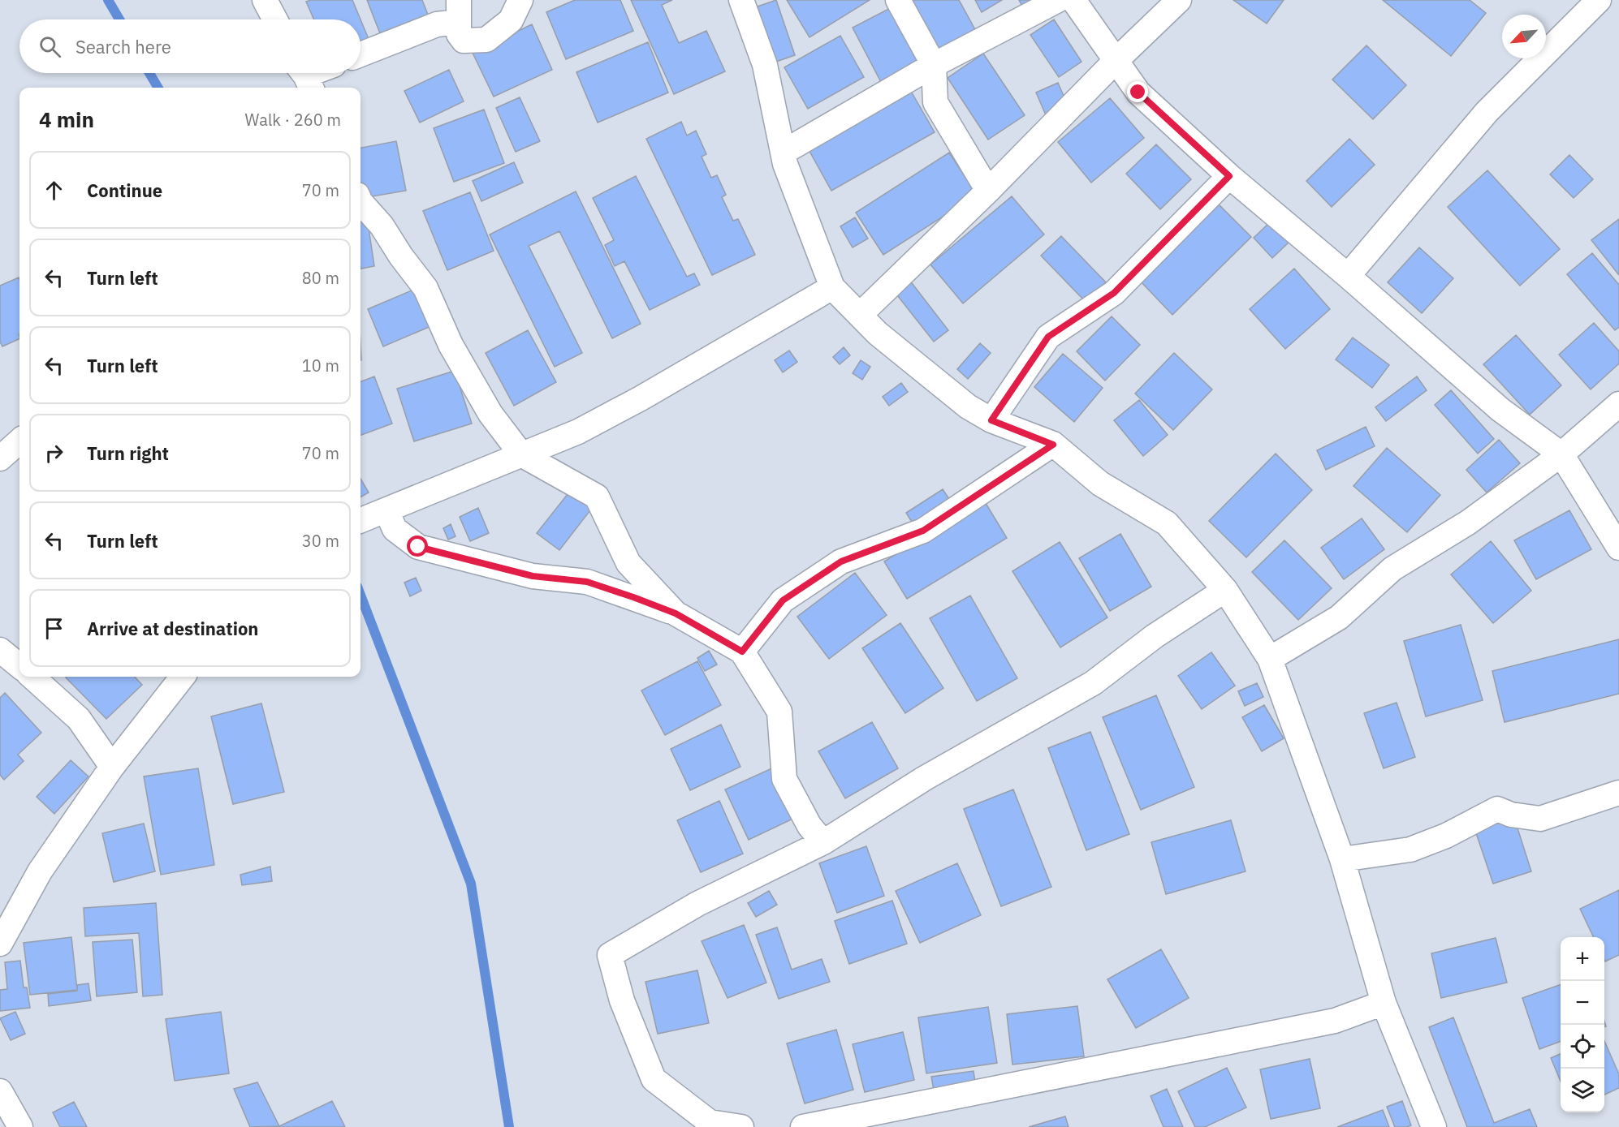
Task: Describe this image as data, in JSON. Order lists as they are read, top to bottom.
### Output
{
  "north": "bottom left",
  "page": {
    "search": "Search here",
    "heading": ["4 min", "Walk · 260 m"],
    "list": [
      ["Continue", "70 m"],
      ["Turn left", "80 m"],
      ["Turn left", "10 m"],
      ["Turn right", "70 m"],
      ["Turn left", "30 m"],
      "Arrive at destination"
    ],
    "map_buttons": ["+", "−"]
  }
}
